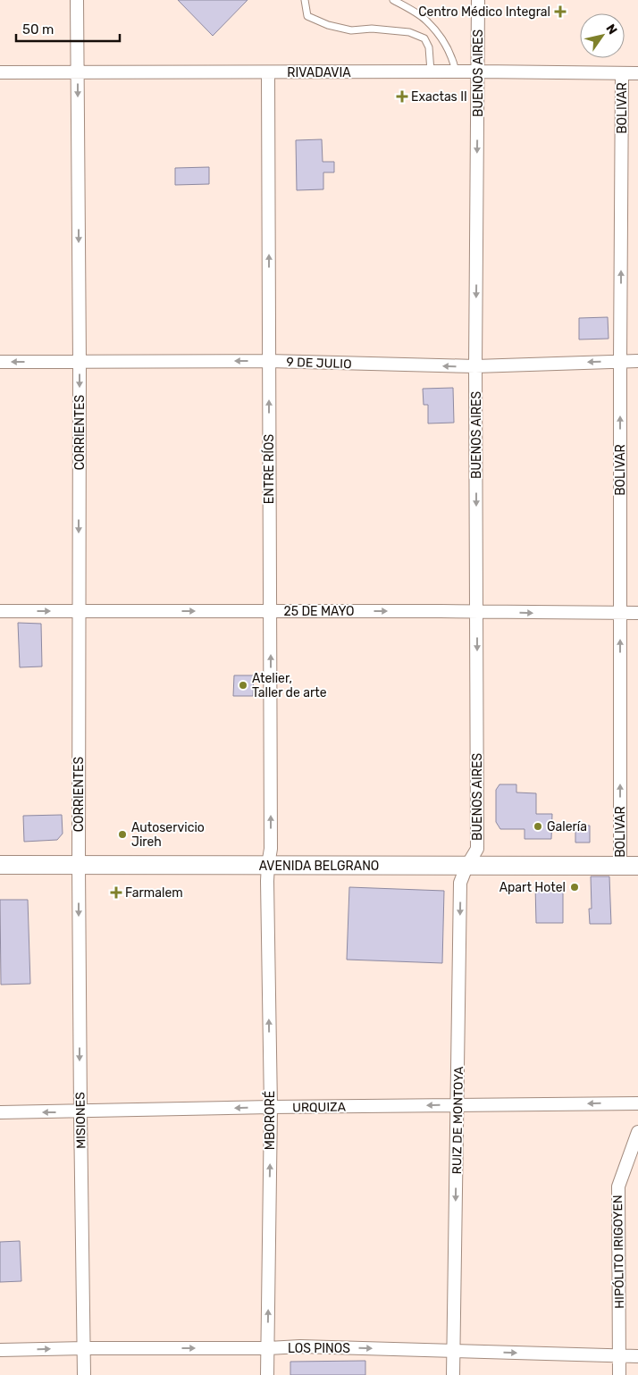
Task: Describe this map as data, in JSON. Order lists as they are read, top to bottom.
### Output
{
  "streets": {
    "main road": ["AVENIDA BELGRANO"],
    "street": [
      "RIVADAVIA",
      "BUENOS AIRES",
      "BOLIVAR",
      "9 DE JULIO",
      "CORRIENTES",
      "ENTRE RÍOS",
      "25 DE MAYO",
      "URQUIZA",
      "MISIONES",
      "MBORORÉ",
      "RUIZ DE MONTOYA",
      "HIPÓLITO IRIGOYEN",
      "LOS PINOS"
    ]
  },
  "crossings": [
    ["RIVADAVIA", "BUENOS AIRES"],
    ["RIVADAVIA", "BOLIVAR"],
    ["RIVADAVIA", "CORRIENTES"],
    ["RIVADAVIA", "ENTRE RÍOS"],
    ["BUENOS AIRES", "9 DE JULIO"],
    ["BUENOS AIRES", "25 DE MAYO"],
    ["BUENOS AIRES", "AVENIDA BELGRANO"],
    ["BUENOS AIRES", "RUIZ DE MONTOYA"],
    ["BOLIVAR", "9 DE JULIO"],
    ["BOLIVAR", "25 DE MAYO"],
    ["BOLIVAR", "AVENIDA BELGRANO"],
    ["9 DE JULIO", "CORRIENTES"],
    ["9 DE JULIO", "ENTRE RÍOS"],
    ["CORRIENTES", "25 DE MAYO"],
    ["CORRIENTES", "AVENIDA BELGRANO"],
    ["CORRIENTES", "MISIONES"],
    ["ENTRE RÍOS", "25 DE MAYO"],
    ["ENTRE RÍOS", "AVENIDA BELGRANO"],
    ["ENTRE RÍOS", "MBORORÉ"],
    ["AVENIDA BELGRANO", "MISIONES"],
    ["AVENIDA BELGRANO", "MBORORÉ"],
    ["AVENIDA BELGRANO", "RUIZ DE MONTOYA"],
    ["URQUIZA", "MISIONES"],
    ["URQUIZA", "MBORORÉ"],
    ["URQUIZA", "RUIZ DE MONTOYA"],
    ["MISIONES", "LOS PINOS"],
    ["MBORORÉ", "LOS PINOS"],
    ["RUIZ DE MONTOYA", "LOS PINOS"],
    ["HIPÓLITO IRIGOYEN", "LOS PINOS"]
  ],
  "one_way": [
    "BUENOS AIRES",
    "BOLIVAR",
    "9 DE JULIO",
    "CORRIENTES",
    "ENTRE RÍOS",
    "25 DE MAYO",
    "URQUIZA",
    "MISIONES",
    "MBORORÉ",
    "RUIZ DE MONTOYA",
    "LOS PINOS"
  ],
  "places": {
    "health": ["Centro Médico Integral", "Exactas II", "Farmalem"],
    "other": [
      "Atelier, Taller de arte",
      "Galería",
      "Autoservicio Jireh",
      "Apart Hotel"
    ]
  },
  "scale_bar": "50 m",
  "north": "top right"
}
